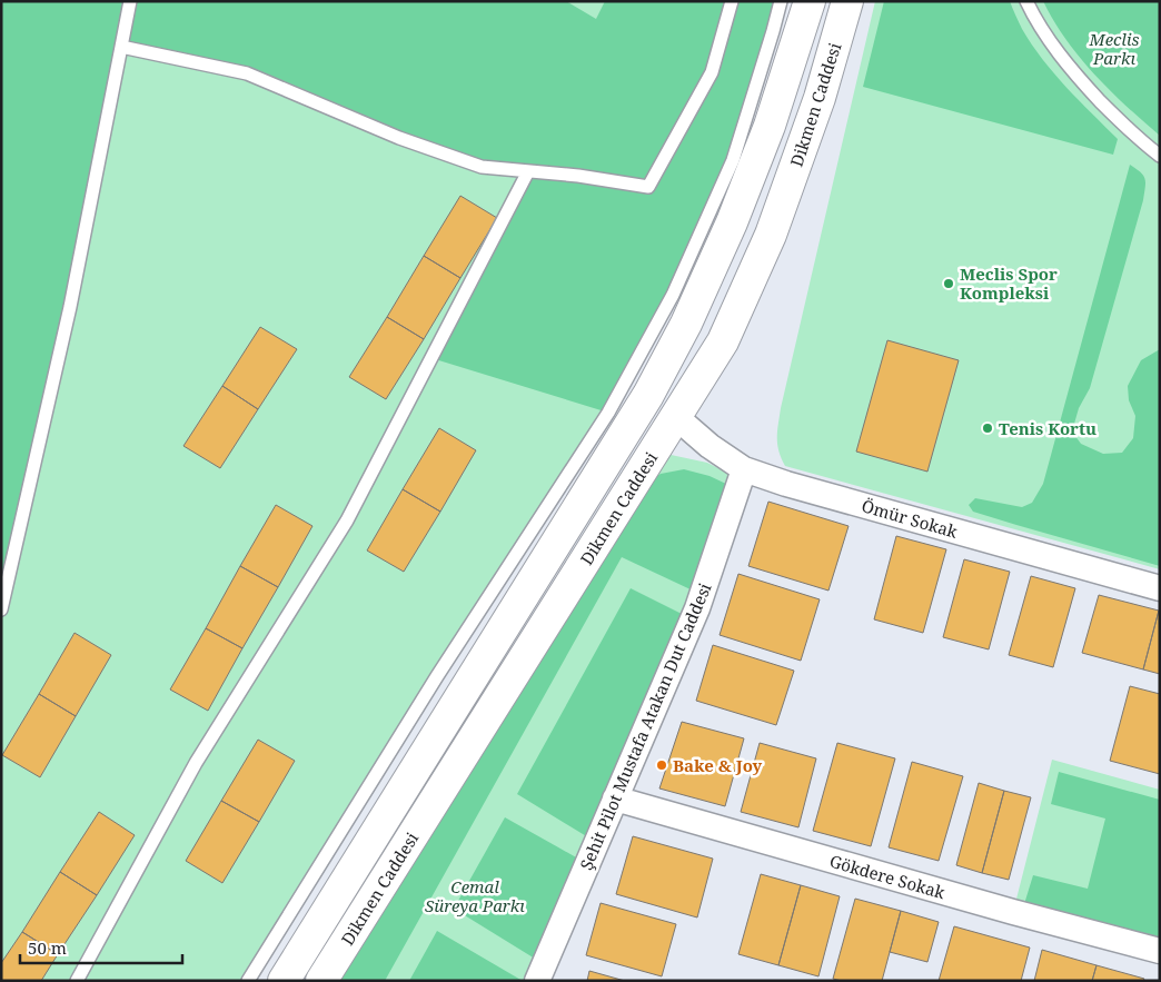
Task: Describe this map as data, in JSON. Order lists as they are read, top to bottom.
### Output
{
  "streets": {
    "main road": ["Dikmen Caddesi"],
    "street": ["Ömür Sokak", "Şehit Pilot Mustafa Atakan Dut Caddesi", "Gökdere Sokak"]
  },
  "crossings": [
    ["Dikmen Caddesi", "Ömür Sokak"],
    ["Ömür Sokak", "Şehit Pilot Mustafa Atakan Dut Caddesi"],
    ["Şehit Pilot Mustafa Atakan Dut Caddesi", "Gökdere Sokak"]
  ],
  "parks": ["Meclis Parkı", "Cemal Süreya Parkı"],
  "places": ["Meclis Spor Kompleksi", "Tenis Kortu", "Bake & Joy"],
  "scale_bar": "50 m"
}
